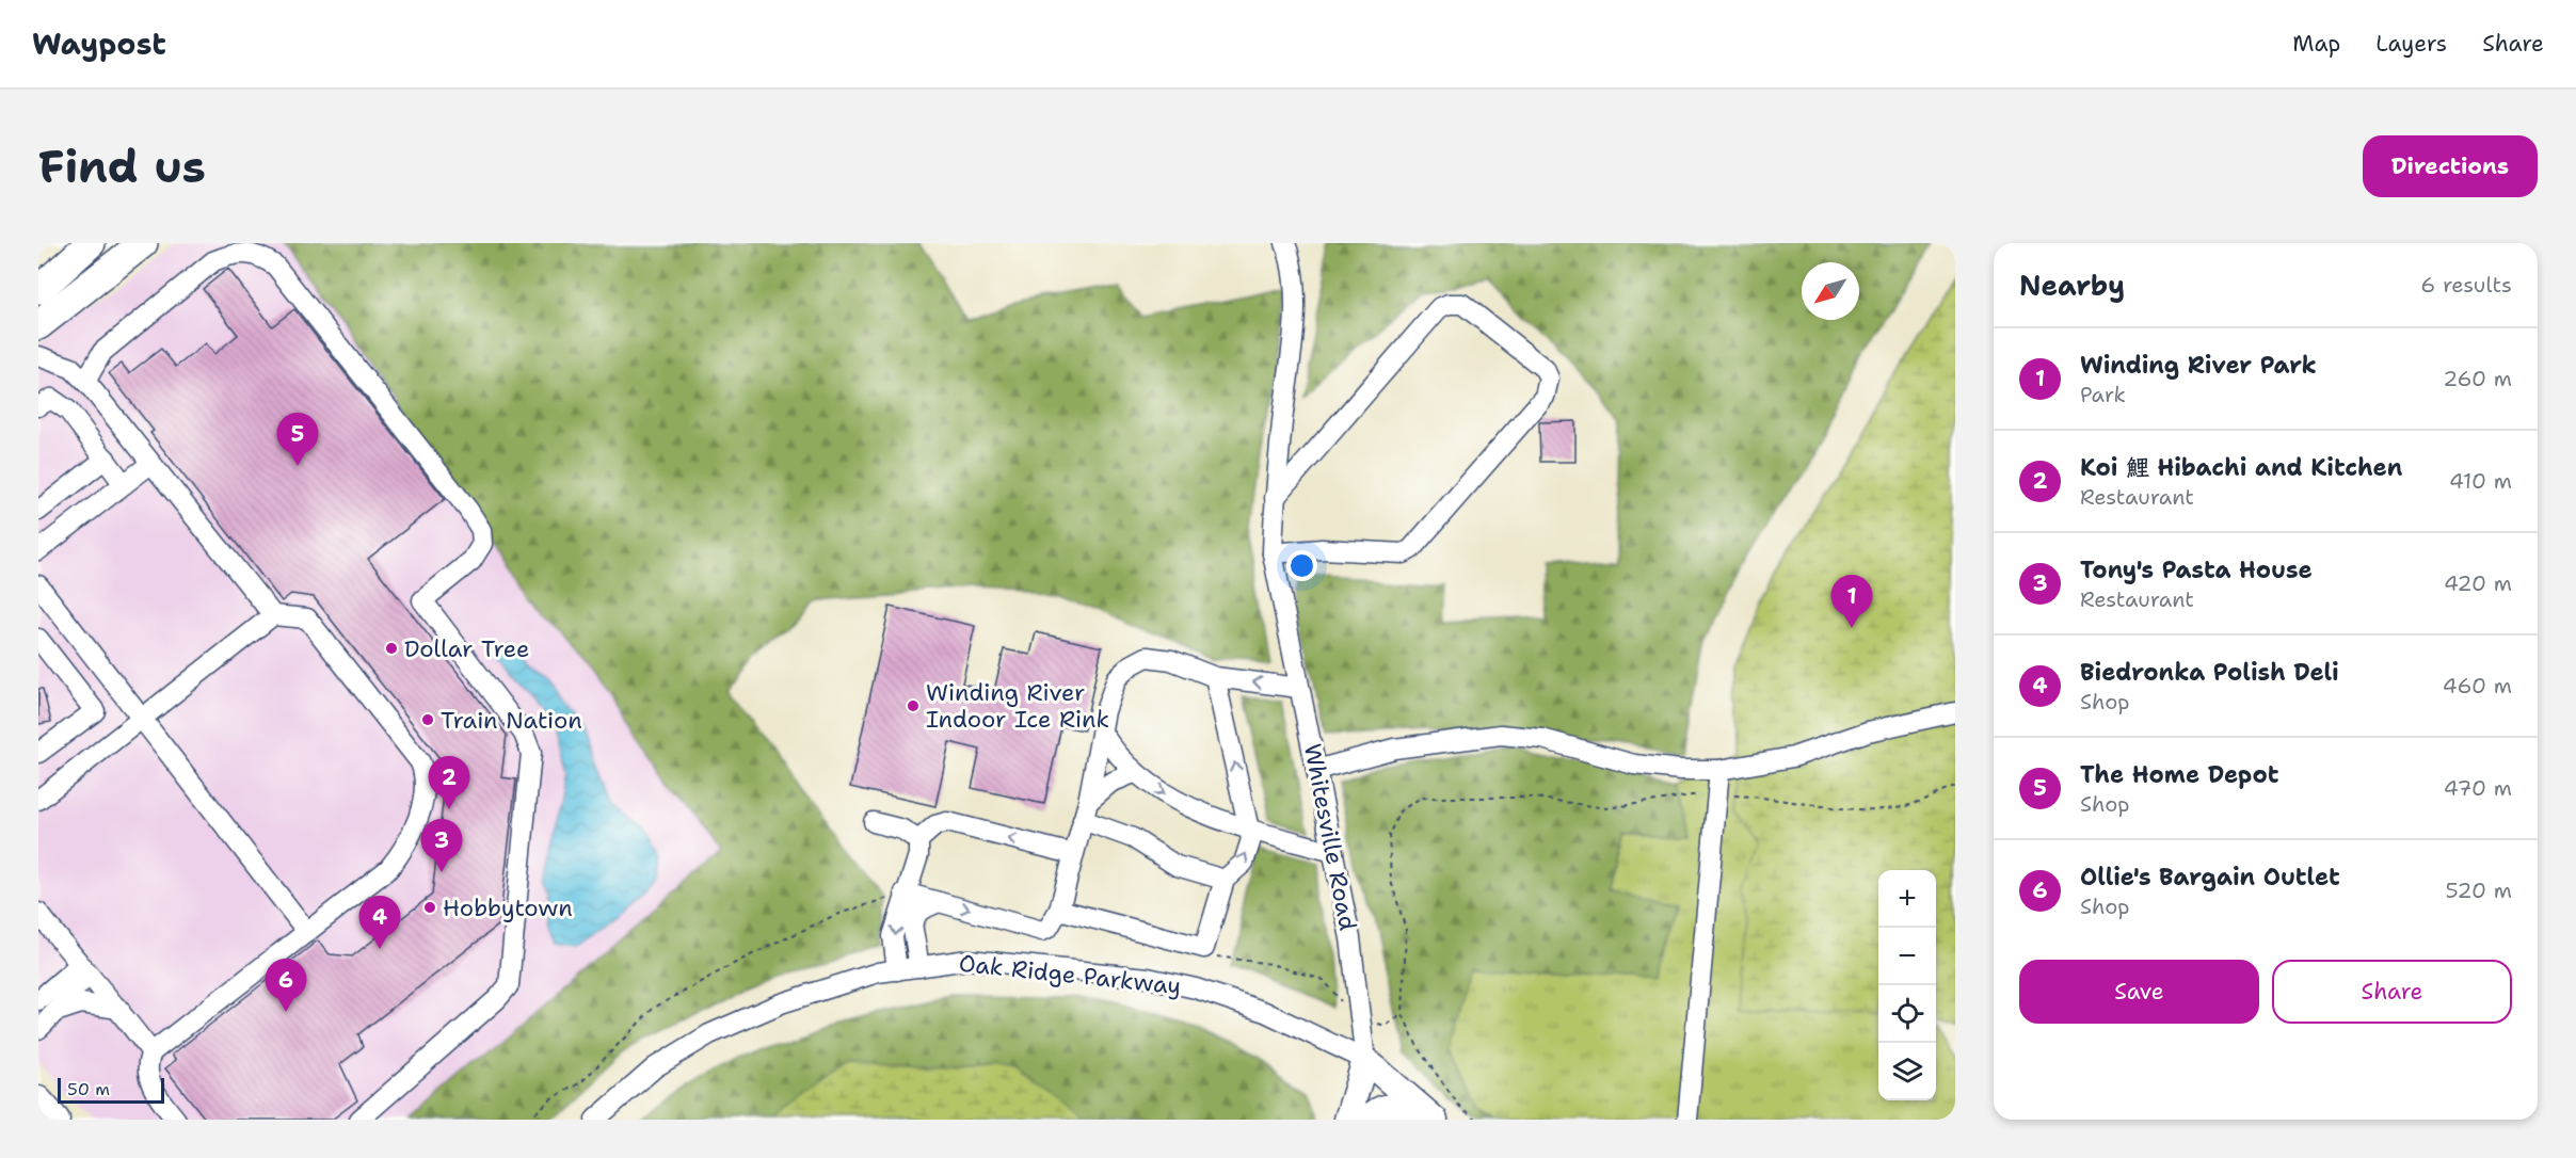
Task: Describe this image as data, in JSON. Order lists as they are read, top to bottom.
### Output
{
  "streets": {
    "main road": ["Whitesville Road", "Oak Ridge Parkway"]
  },
  "crossings": [
    ["Whitesville Road", "Oak Ridge Parkway"]
  ],
  "places": [
    "Dollar Tree",
    "Winding River Indoor Ice Rink",
    "Train Nation",
    "Hobbytown"
  ],
  "scale_bar": "50 m",
  "north": "bottom left",
  "page": {
    "header": "Waypost",
    "nav": ["Map", "Layers", "Share"],
    "buttons": [
      "Directions",
      ["Save", "Share"]
    ],
    "title": "Find us",
    "heading": ["Nearby", "6 results"],
    "list": [
      {
        "mark": "1",
        "name": "Winding River Park",
        "note": "Park",
        "value": "260 m"
      },
      {
        "mark": "2",
        "name": "Koi 鯉 Hibachi and Kitchen",
        "note": "Restaurant",
        "value": "410 m"
      },
      {
        "mark": "3",
        "name": "Tony's Pasta House",
        "note": "Restaurant",
        "value": "420 m"
      },
      {
        "mark": "4",
        "name": "Biedronka Polish Deli",
        "note": "Shop",
        "value": "460 m"
      },
      {
        "mark": "5",
        "name": "The Home Depot",
        "note": "Shop",
        "value": "470 m"
      },
      {
        "mark": "6",
        "name": "Ollie's Bargain Outlet",
        "note": "Shop",
        "value": "520 m"
      }
    ],
    "pins": [
      "5",
      "1",
      "2",
      "3",
      "4",
      "6"
    ],
    "map_buttons": ["+", "−"],
    "scale": "50 m"
  }
}
